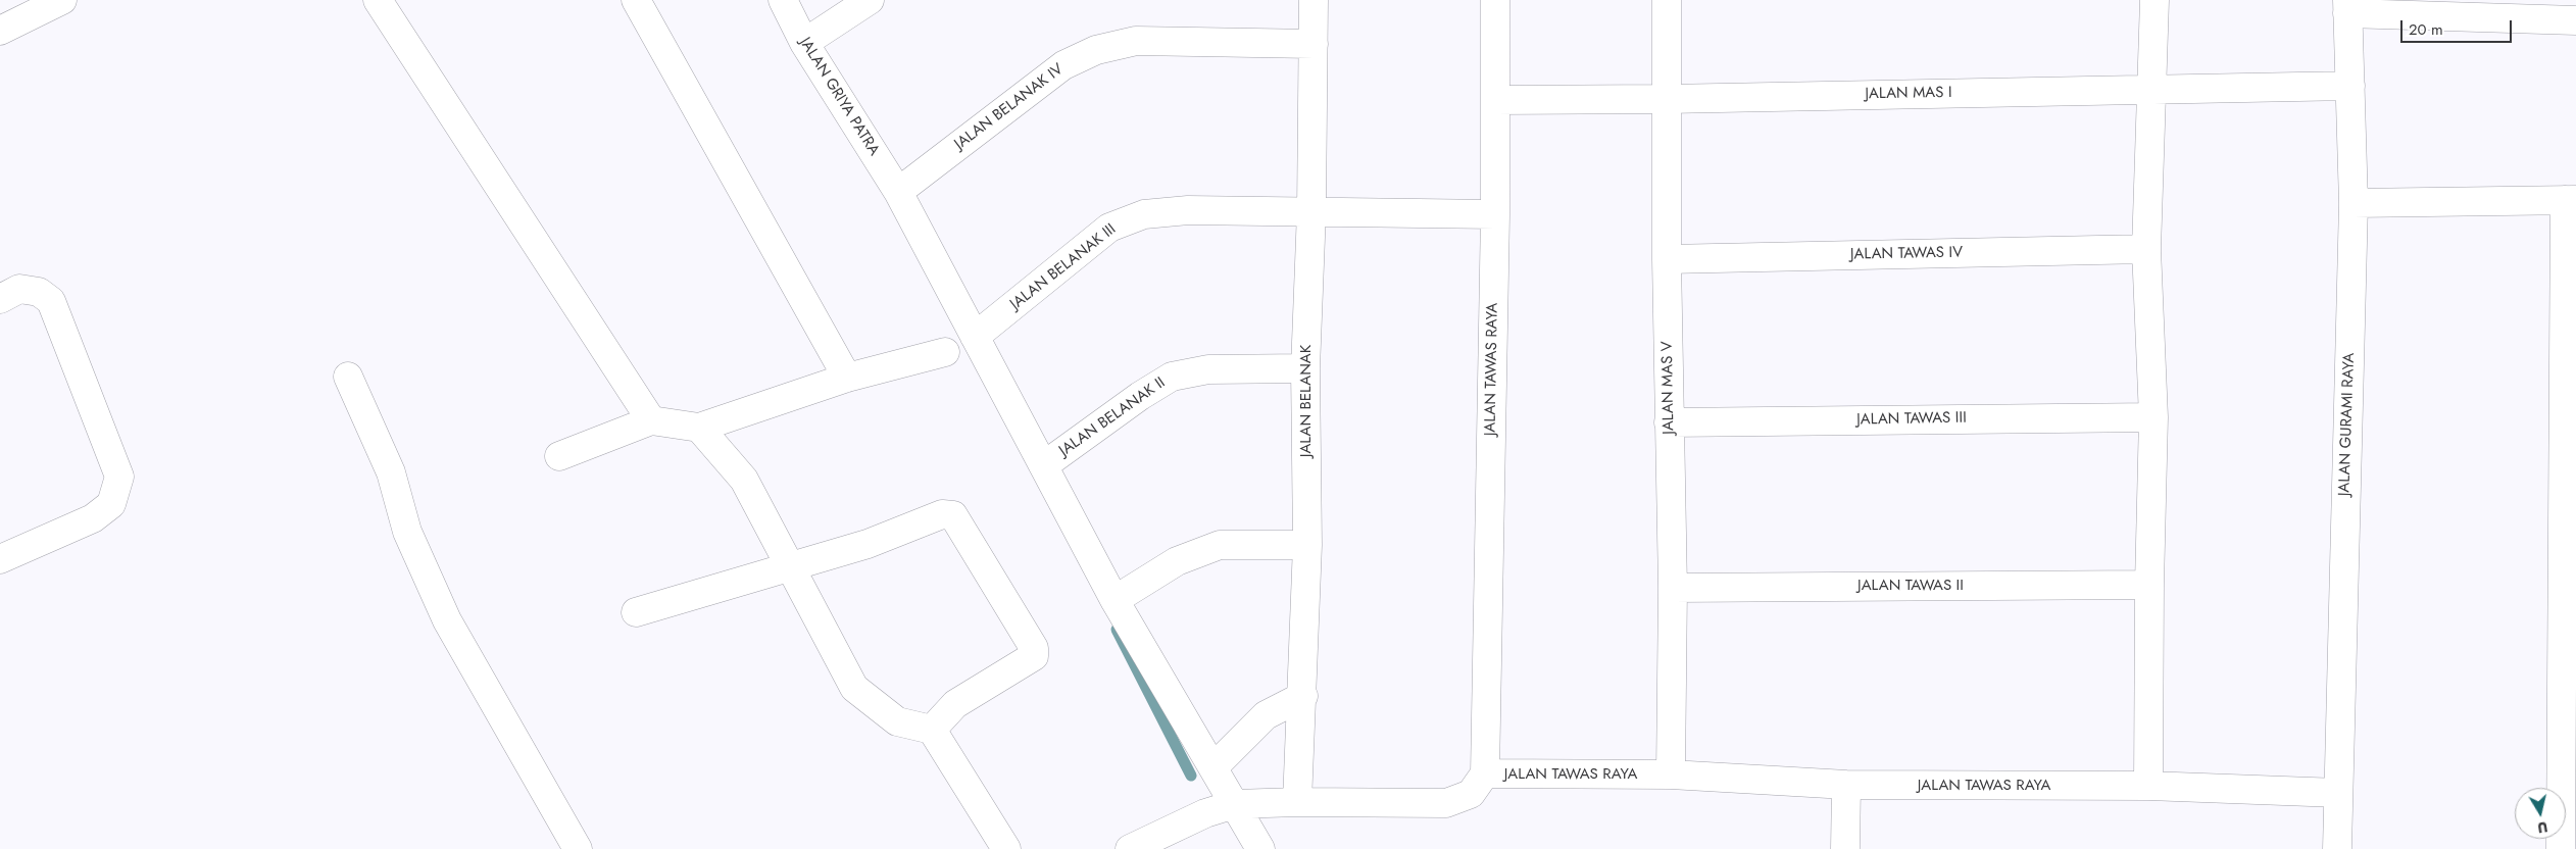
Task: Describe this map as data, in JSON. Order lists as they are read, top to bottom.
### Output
{
  "streets": {
    "street": [
      "JALAN MAS I",
      "JALAN GRIYA PATRA",
      "JALAN BELANAK IV",
      "JALAN TAWAS IV",
      "JALAN BELANAK III",
      "JALAN TAWAS RAYA",
      "JALAN MAS V",
      "JALAN BELANAK",
      "JALAN BELANAK II",
      "JALAN TAWAS III",
      "JALAN GURAMI RAYA",
      "JALAN TAWAS II"
    ]
  },
  "crossings": [
    ["JALAN MAS I", "JALAN TAWAS RAYA"],
    ["JALAN MAS I", "JALAN MAS V"],
    ["JALAN MAS I", "JALAN GURAMI RAYA"],
    ["JALAN GRIYA PATRA", "JALAN BELANAK IV"],
    ["JALAN GRIYA PATRA", "JALAN BELANAK III"],
    ["JALAN GRIYA PATRA", "JALAN BELANAK II"],
    ["JALAN BELANAK IV", "JALAN BELANAK"],
    ["JALAN TAWAS IV", "JALAN MAS V"],
    ["JALAN BELANAK III", "JALAN TAWAS RAYA"],
    ["JALAN BELANAK III", "JALAN BELANAK"],
    ["JALAN TAWAS RAYA", "JALAN MAS V"],
    ["JALAN TAWAS RAYA", "JALAN GURAMI RAYA"],
    ["JALAN MAS V", "JALAN TAWAS III"],
    ["JALAN MAS V", "JALAN TAWAS II"],
    ["JALAN BELANAK", "JALAN BELANAK II"]
  ],
  "scale_bar": "20 m",
  "north": "bottom"
}
